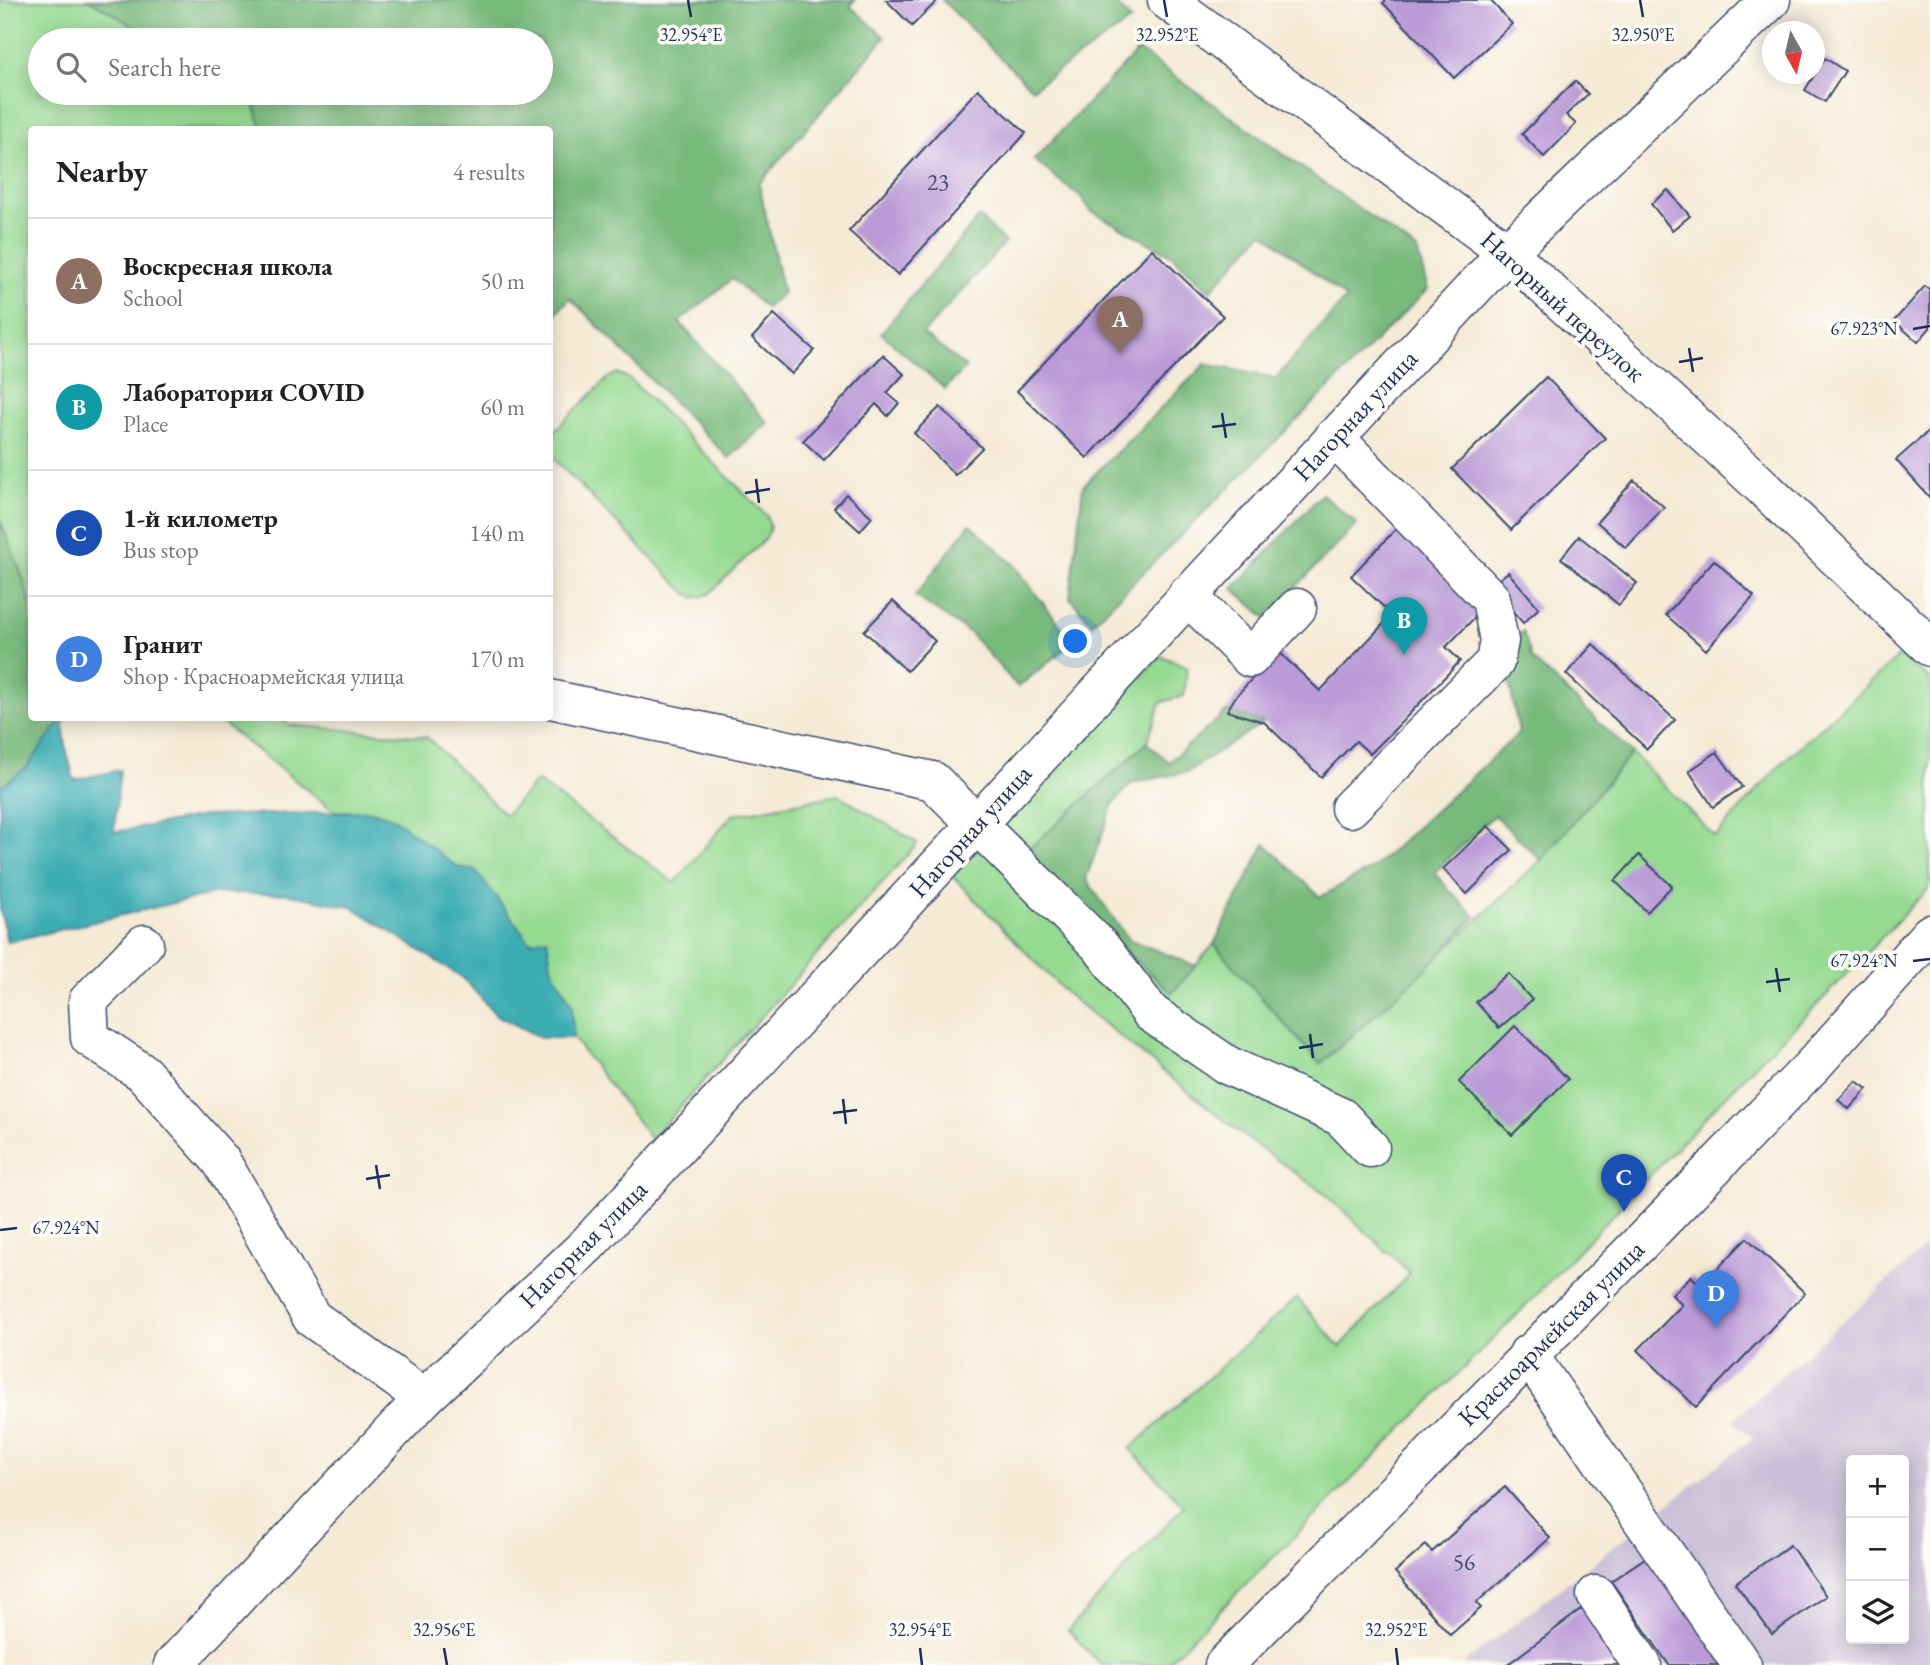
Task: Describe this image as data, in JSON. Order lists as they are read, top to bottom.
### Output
{
  "streets": {
    "street": ["Нагорный переулок", "Нагорная улица", "Красноармейская улица"]
  },
  "crossings": [
    ["Нагорный переулок", "Нагорная улица"]
  ],
  "house_numbers": ["23", "56"],
  "north": "bottom",
  "page": {
    "search": "Search here",
    "heading": ["Nearby", "4 results"],
    "list": [
      {
        "mark": "A",
        "name": "Воскресная школа",
        "note": "School",
        "value": "50 m"
      },
      {
        "mark": "B",
        "name": "Лаборатория COVID",
        "note": "Place",
        "value": "60 m"
      },
      {
        "mark": "C",
        "name": "1-й километр",
        "note": "Bus stop",
        "value": "140 m"
      },
      {
        "mark": "D",
        "name": "Гранит",
        "note": "Shop · Красноармейская улица",
        "value": "170 m"
      }
    ],
    "pins": [
      "A",
      "B",
      "C",
      "D"
    ],
    "map_buttons": ["+", "−"]
  },
  "coordinates": [
    "32.954°E",
    "32.952°E",
    "32.950°E",
    "67.923°N",
    "67.924°N",
    "32.956°E"
  ]
}
